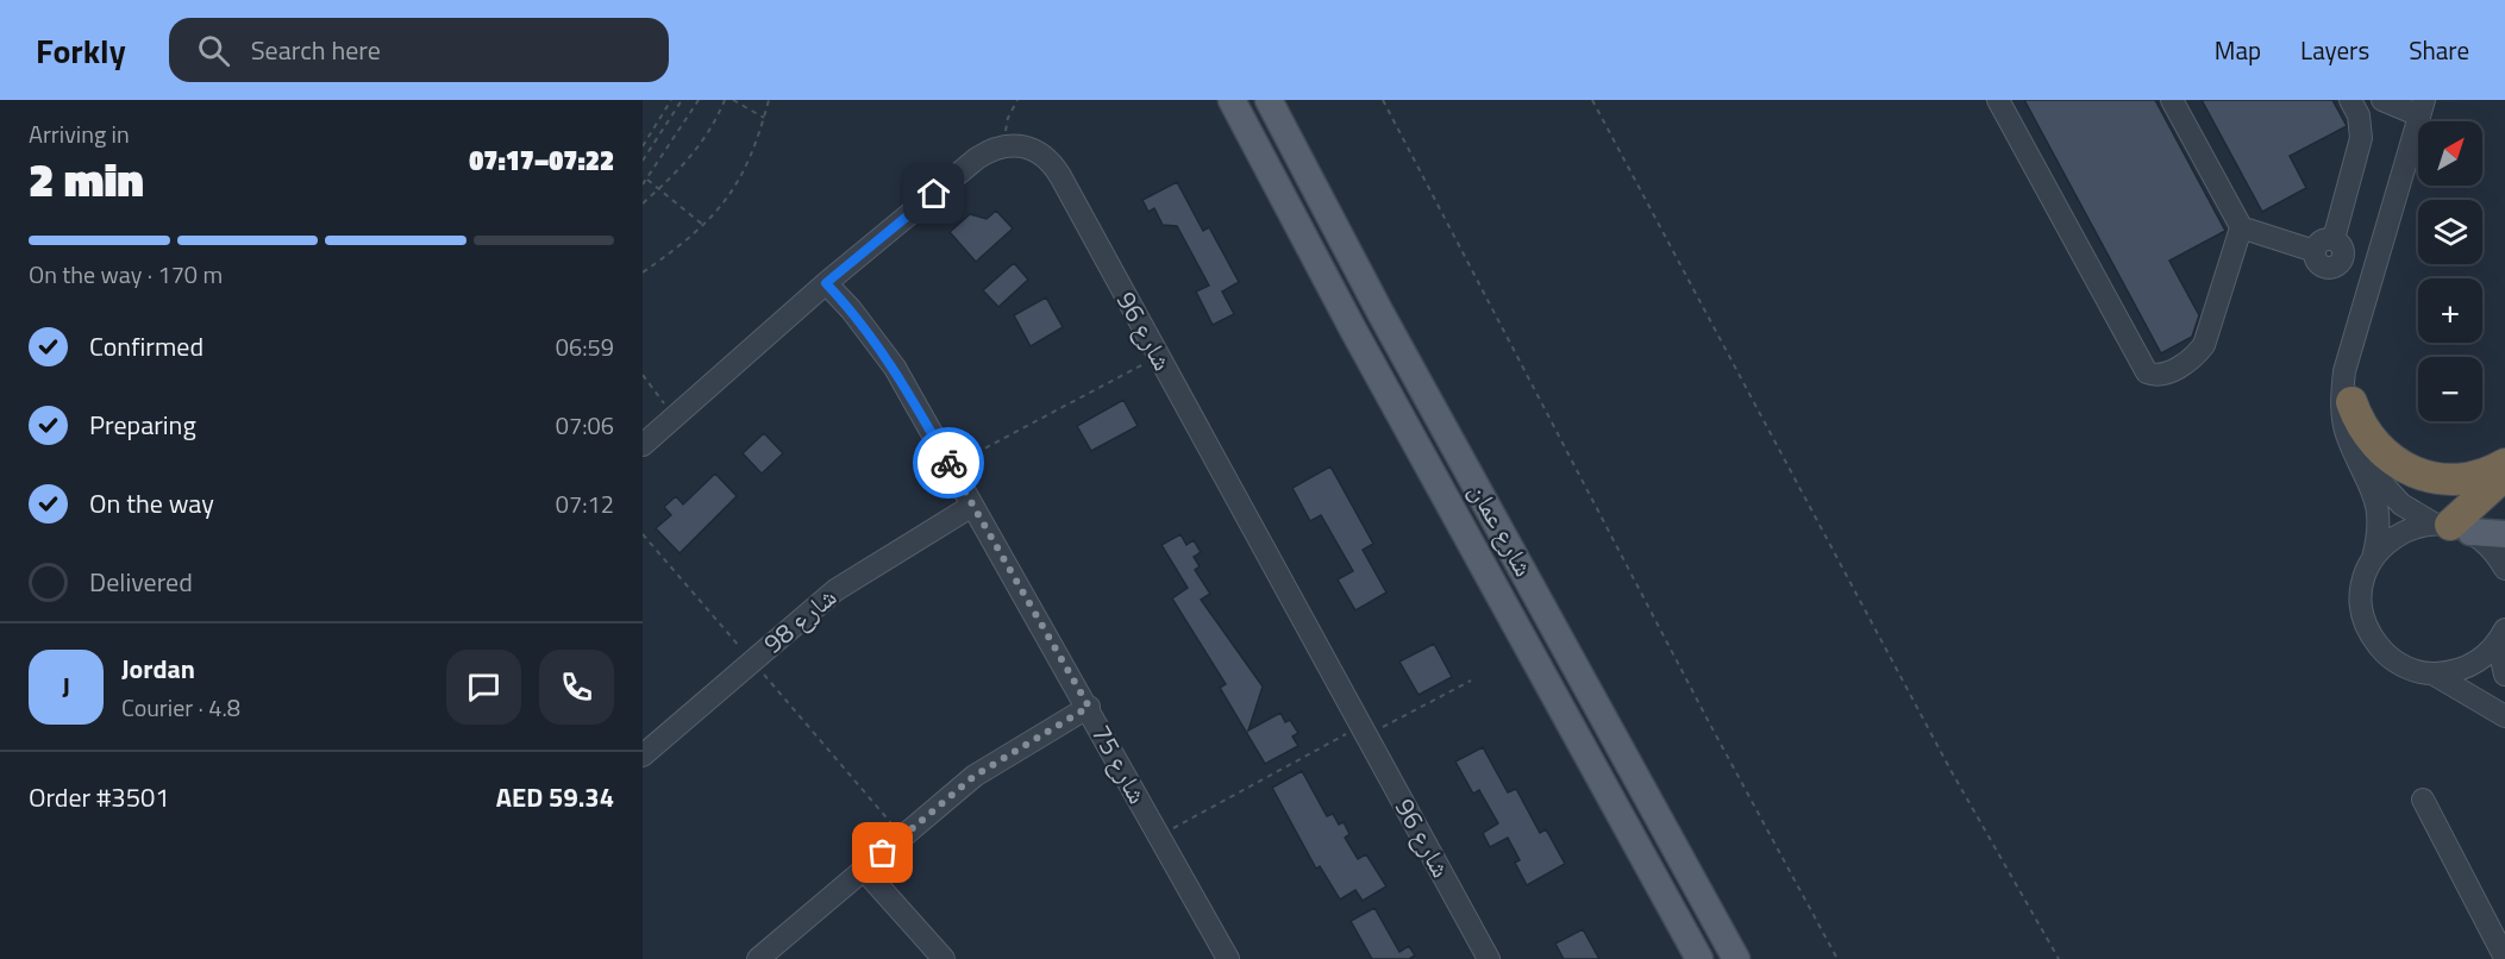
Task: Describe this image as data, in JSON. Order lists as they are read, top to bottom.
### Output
{
  "streets": {
    "main road": ["شارع عمان"],
    "street": ["شارع 96", "شارع 98", "شارع 75"]
  },
  "crossings": [
    ["شارع 98", "شارع 75"]
  ],
  "north": "top right",
  "page": {
    "header": "Forkly",
    "search": "Search here",
    "nav": ["Map", "Layers", "Share"],
    "heading": ["2 min", "Arriving in", "07:17–07:22"],
    "panel": [
      "Jordan",
      "Courier · 4.8",
      "Order #3501",
      "AED 59.34"
    ],
    "map_buttons": ["+", "−"],
    "bar": "On the way · 170 m",
    "list": [
      ["Confirmed", "06:59"],
      ["Preparing", "07:06"],
      ["On the way", "07:12"],
      "Delivered"
    ],
    "round": "J"
  }
}
